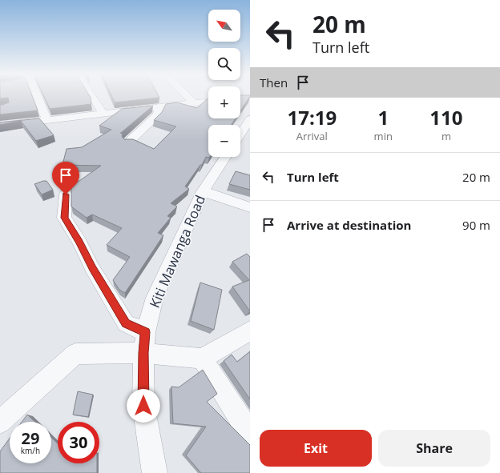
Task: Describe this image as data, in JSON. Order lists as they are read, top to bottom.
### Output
{
  "streets": {
    "street": ["Kiti Mawanga Road"]
  },
  "north": "top left",
  "page": {
    "turn": ["20 m", "Turn left"],
    "map_buttons": ["+", "−"],
    "then": "Then",
    "eta": [
      "17:19",
      "Arrival",
      "1",
      "min",
      "110",
      "m"
    ],
    "list": [
      {
        "name": "Turn left",
        "value": "20 m"
      },
      {
        "name": "Arrive at destination",
        "value": "90 m"
      }
    ],
    "speed": "29 km/h",
    "limit": "30",
    "buttons": ["Exit", "Share"]
  }
}
